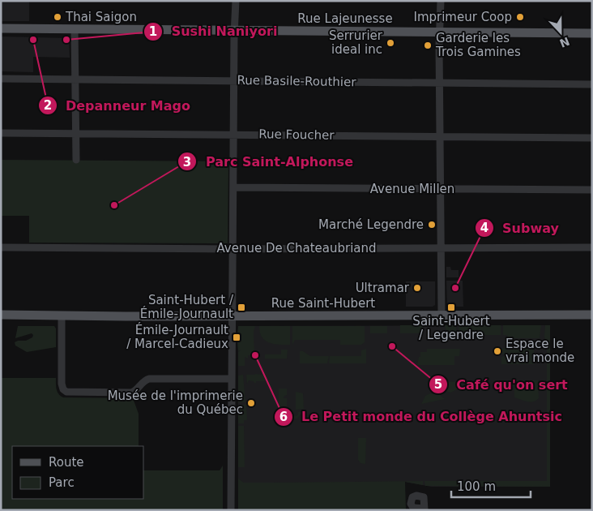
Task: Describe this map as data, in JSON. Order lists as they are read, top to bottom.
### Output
{
  "streets": {
    "main road": ["Rue Lajeunesse", "Rue Saint-Hubert"],
    "street": [
      "Rue Basile-Routhier",
      "Rue Foucher",
      "Avenue Millen",
      "Avenue De Chateaubriand"
    ]
  },
  "places": {
    "other": [
      "Thai Saigon",
      "Imprimeur Coop",
      "Depanneur Mago",
      "Sushi Naniyori",
      "Serrurier ideal inc",
      "Garderie les Trois Gamines",
      "Parc Saint-Alphonse",
      "Marché Legendre",
      "Ultramar",
      "Subway",
      "Café qu'on sert",
      "Espace le vrai monde",
      "Le Petit monde du Collège Ahuntsic",
      "Musée de l'imprimerie du Québec"
    ],
    "transit": ["Saint-Hubert / Émile-Journault", "Saint-Hubert / Legendre", "Émile-Journault / Marcel-Cadieux"]
  },
  "legend": ["Route", "Parc"],
  "scale_bar": "100 m",
  "north": "bottom"
}
